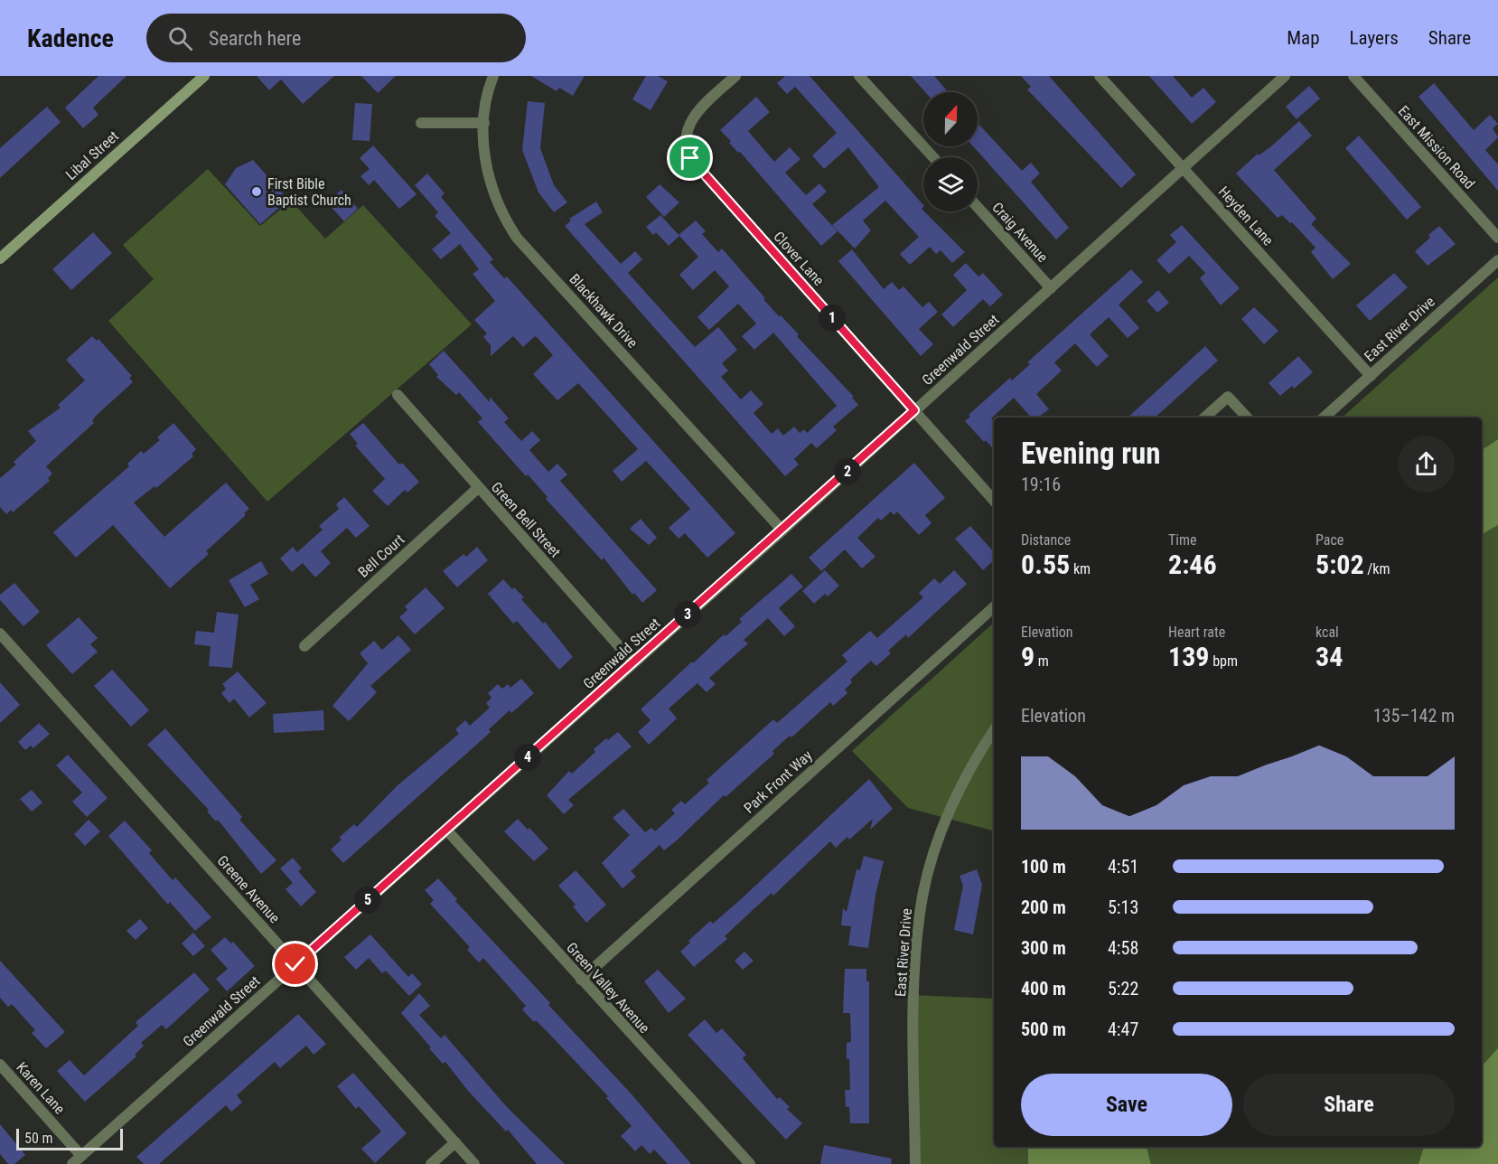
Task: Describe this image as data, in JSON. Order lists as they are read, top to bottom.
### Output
{
  "streets": {
    "street": [
      "East Mission Road",
      "Libal Street",
      "Heyden Lane",
      "Craig Avenue",
      "Clover Lane",
      "Blackhawk Drive",
      "East River Drive",
      "Greenwald Street",
      "Green Bell Street",
      "Bell Court",
      "Park Front Way",
      "Greene Avenue",
      "Green Valley Avenue",
      "Karen Lane"
    ]
  },
  "crossings": [
    ["Heyden Lane", "East River Drive"],
    ["Heyden Lane", "Greenwald Street"],
    ["Craig Avenue", "Greenwald Street"],
    ["Clover Lane", "Greenwald Street"],
    ["Blackhawk Drive", "Greenwald Street"],
    ["Greenwald Street", "Green Bell Street"],
    ["Greenwald Street", "Greene Avenue"],
    ["Greenwald Street", "Green Valley Avenue"],
    ["Greenwald Street", "Karen Lane"],
    ["Green Bell Street", "Bell Court"],
    ["Park Front Way", "Green Valley Avenue"]
  ],
  "places": ["First Bible Baptist Church"],
  "scale_bar": "50 m",
  "north": "top",
  "page": {
    "header": "Kadence",
    "search": "Search here",
    "nav": ["Map", "Layers", "Share"],
    "pins": [
      "1",
      "2",
      "3",
      "4",
      "5"
    ],
    "heading": ["Evening run", "19:16"],
    "stats": [
      ["Distance", "0.55 km"],
      ["Time", "2:46"],
      ["Pace", "5:02 /km"],
      ["Elevation", "9 m"],
      ["Heart rate", "139 bpm"],
      ["kcal", "34"]
    ],
    "chart": ["Elevation", "135–142 m"],
    "list": [
      {
        "name": "100 m",
        "note": "4:51"
      },
      {
        "name": "200 m",
        "note": "5:13"
      },
      {
        "name": "300 m",
        "note": "4:58"
      },
      {
        "name": "400 m",
        "note": "5:22"
      },
      {
        "name": "500 m",
        "note": "4:47"
      }
    ],
    "buttons": ["Save", "Share"],
    "scale": "50 m"
  }
}
